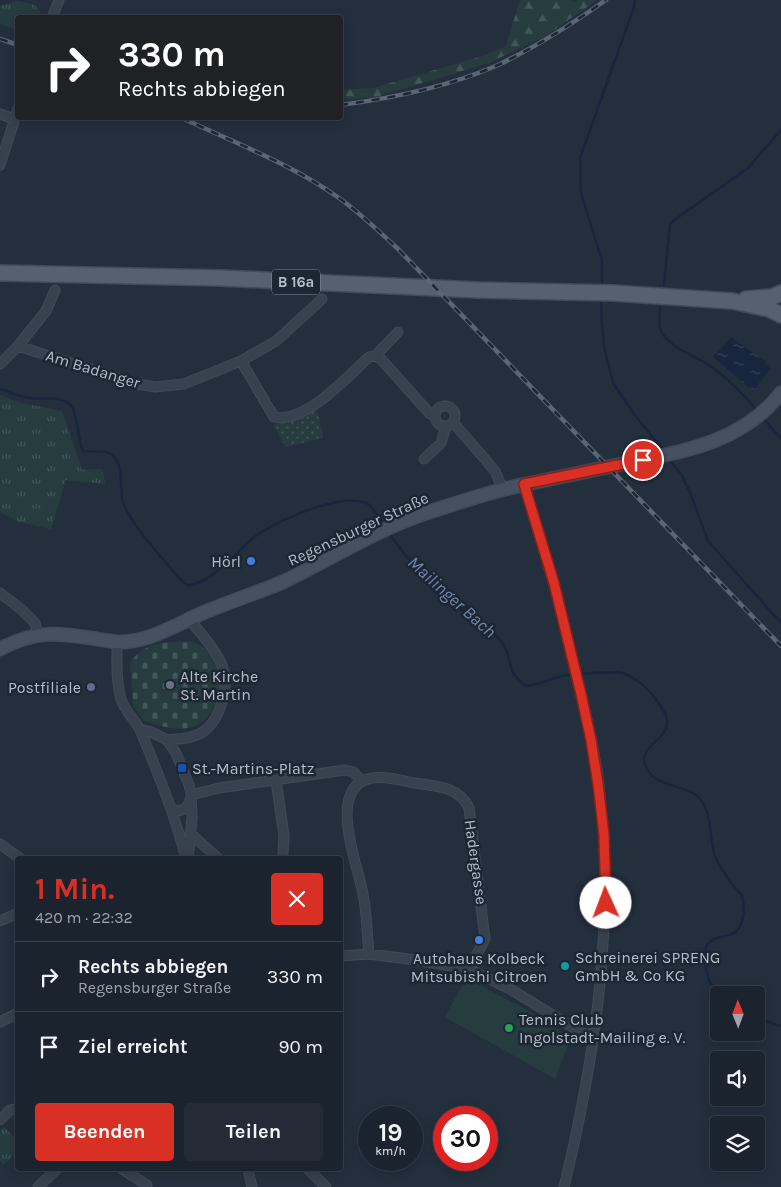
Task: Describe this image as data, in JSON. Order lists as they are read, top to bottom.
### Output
{
  "streets": {
    "main road": ["B 16a"],
    "street": ["Am Badanger", "Regensburger Straße", "Hadergasse"]
  },
  "water": ["Mailinger Bach"],
  "places": {
    "other": [
      "Hörl",
      "Alte Kirche St. Martin",
      "Postfiliale",
      "Autohaus Kolbeck Mitsubishi Citroen",
      "Schreinerei SPRENG GmbH & Co KG",
      "Tennis Club Ingolstadt-Mailing e. V."
    ],
    "transit": ["St.-Martins-Platz"]
  },
  "north": "top",
  "page": {
    "turn": ["330 m", "Rechts abbiegen"],
    "heading": ["1 Min.", "420 m · 22:32"],
    "list": [
      {
        "name": "Rechts abbiegen",
        "note": "Regensburger Straße",
        "value": "330 m"
      },
      {
        "name": "Ziel erreicht",
        "value": "90 m"
      }
    ],
    "buttons": ["Beenden", "Teilen"],
    "speed": "19 km/h",
    "limit": "30"
  }
}
